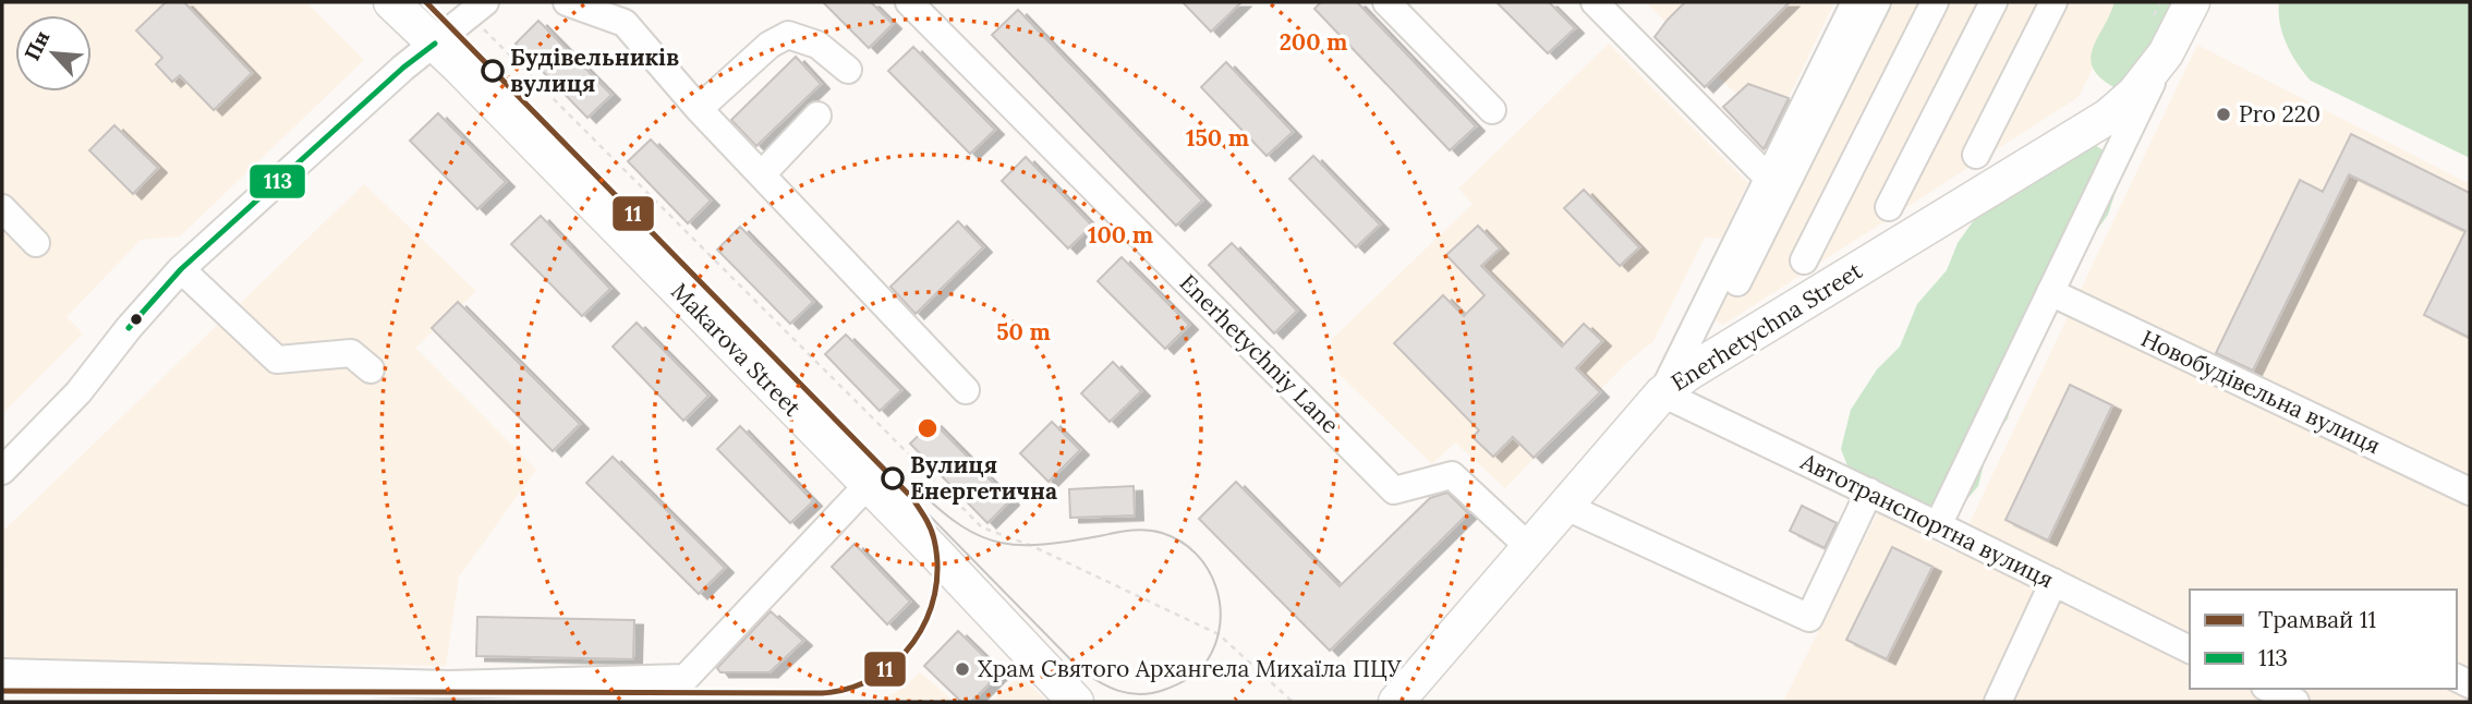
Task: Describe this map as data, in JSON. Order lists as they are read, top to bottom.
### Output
{
  "streets": {
    "main road": ["Enerhetychna Street", "Makarova Street"],
    "street": ["Enerhetychniy Lane", "Новобудівельна вулиця", "Автотранспортна вулиця"]
  },
  "crossings": [
    ["Enerhetychna Street", "Enerhetychniy Lane"],
    ["Enerhetychna Street", "Новобудівельна вулиця"],
    ["Enerhetychna Street", "Автотранспортна вулиця"]
  ],
  "places": [
    "Будівельників вулиця",
    "Pro 220",
    "Вулиця Енергетична",
    "Храм Святого Архангела Михаїла ПЦУ"
  ],
  "lines": ["tram line 11", "transit line 113"],
  "legend": ["Трамвай 11", "113"],
  "north": "top left",
  "rings": [
    "200 m",
    "150 m",
    "100 m",
    "50 m"
  ]
}
